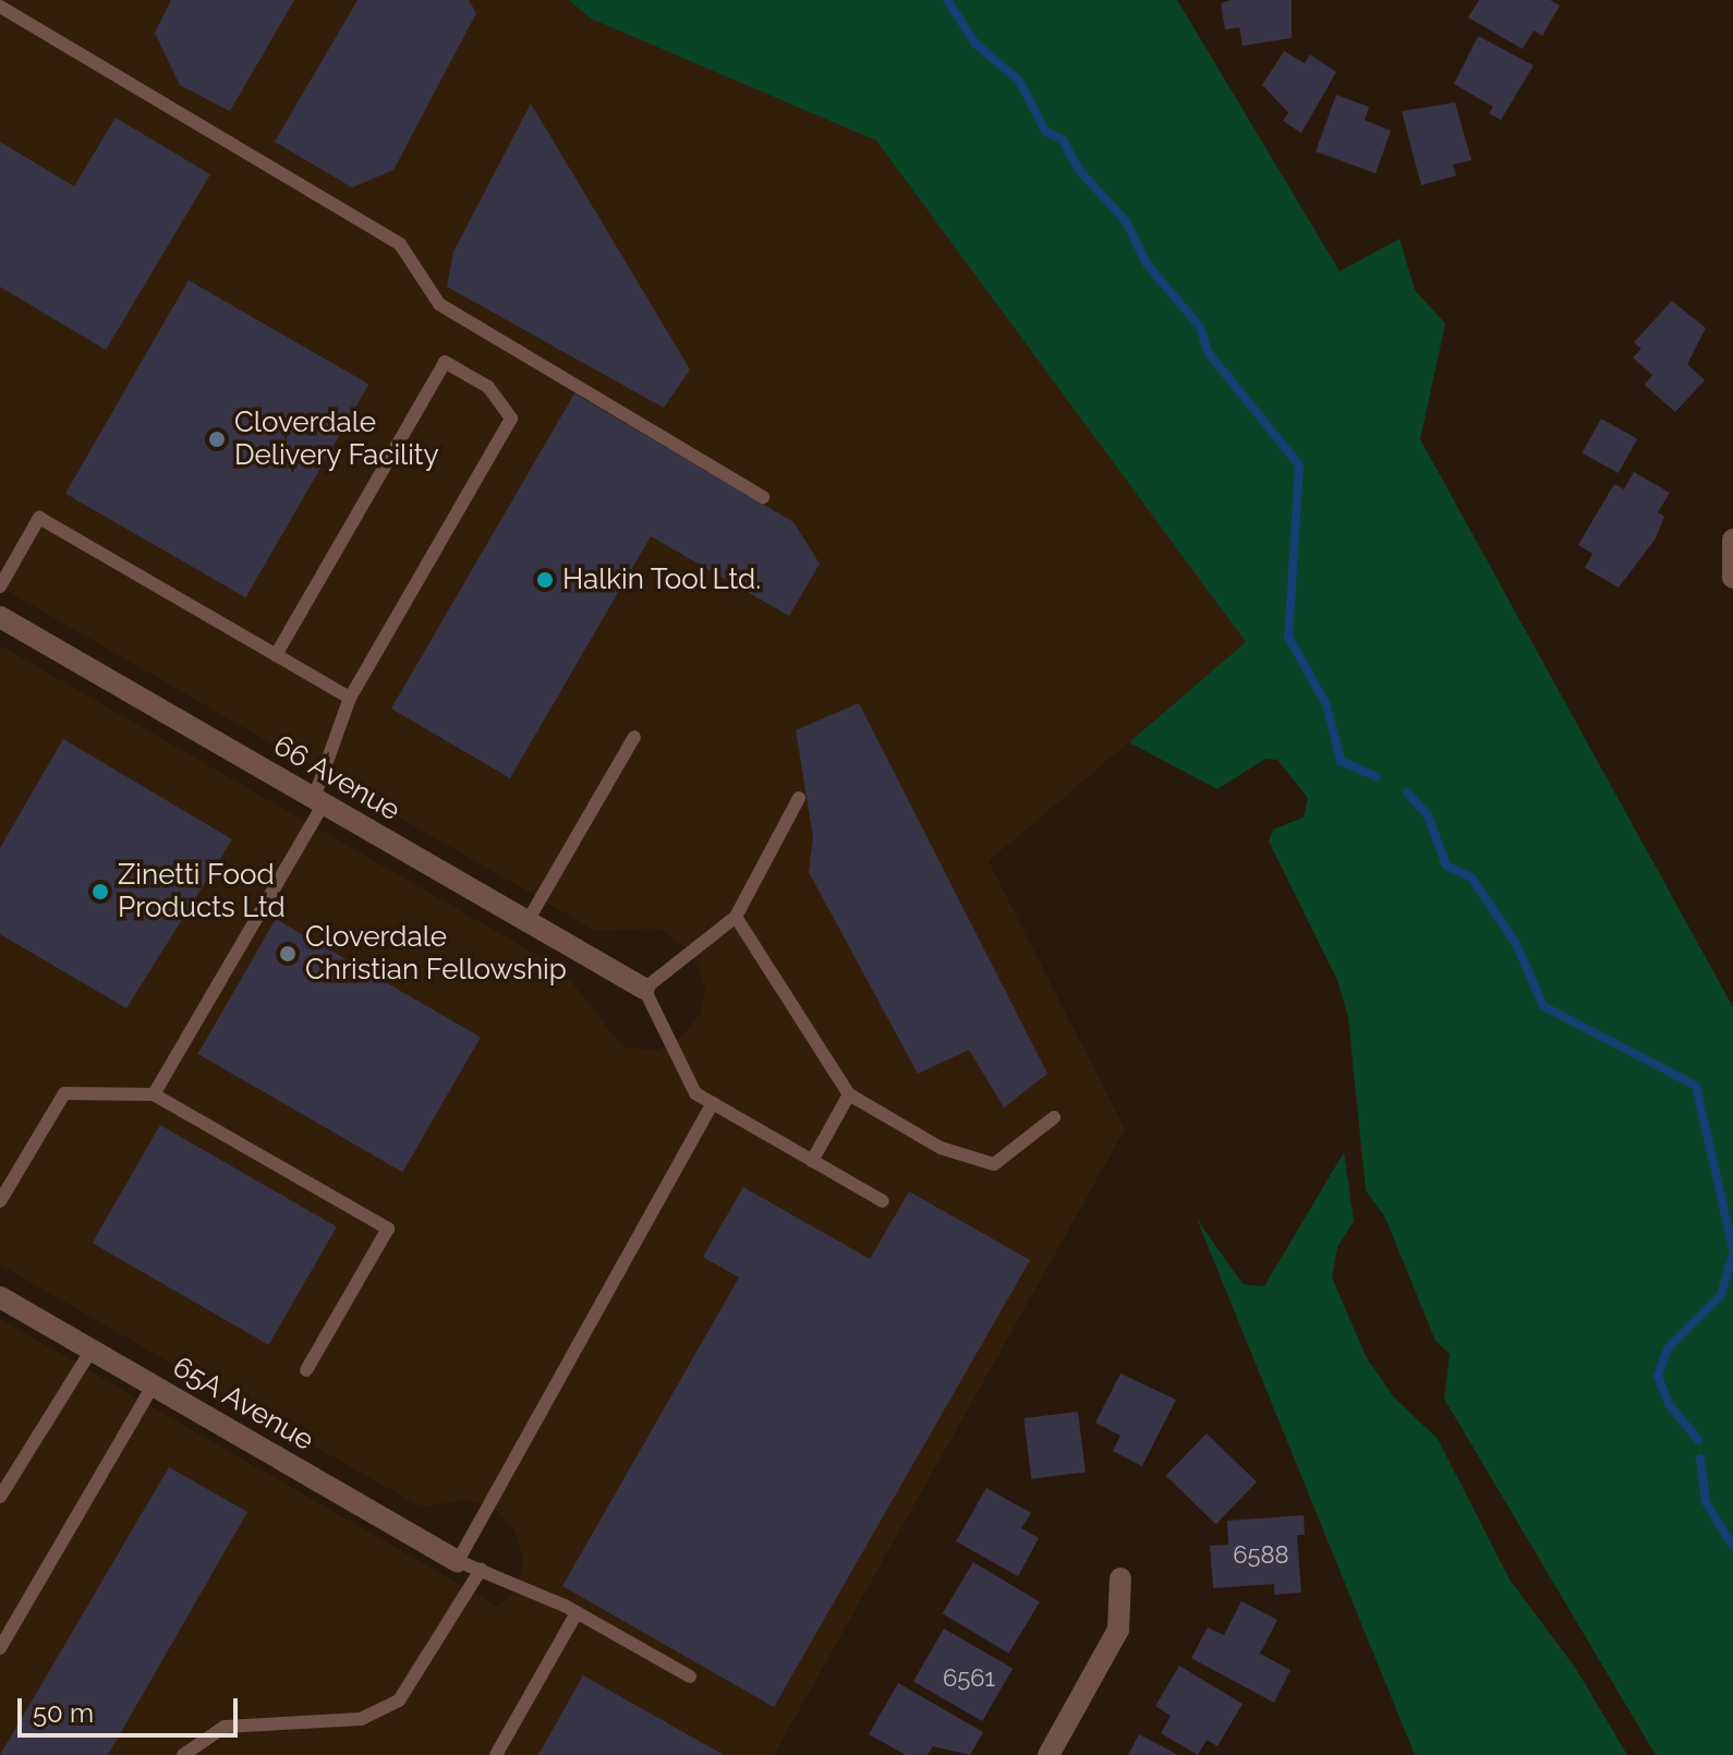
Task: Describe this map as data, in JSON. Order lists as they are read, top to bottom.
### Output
{
  "streets": {
    "street": ["66 Avenue", "65A Avenue"]
  },
  "places": [
    "Cloverdale Delivery Facility",
    "Halkin Tool Ltd.",
    "Zinetti Food Products Ltd",
    "Cloverdale Christian Fellowship"
  ],
  "house_numbers": ["6588", "6561"],
  "scale_bar": "50 m"
}
